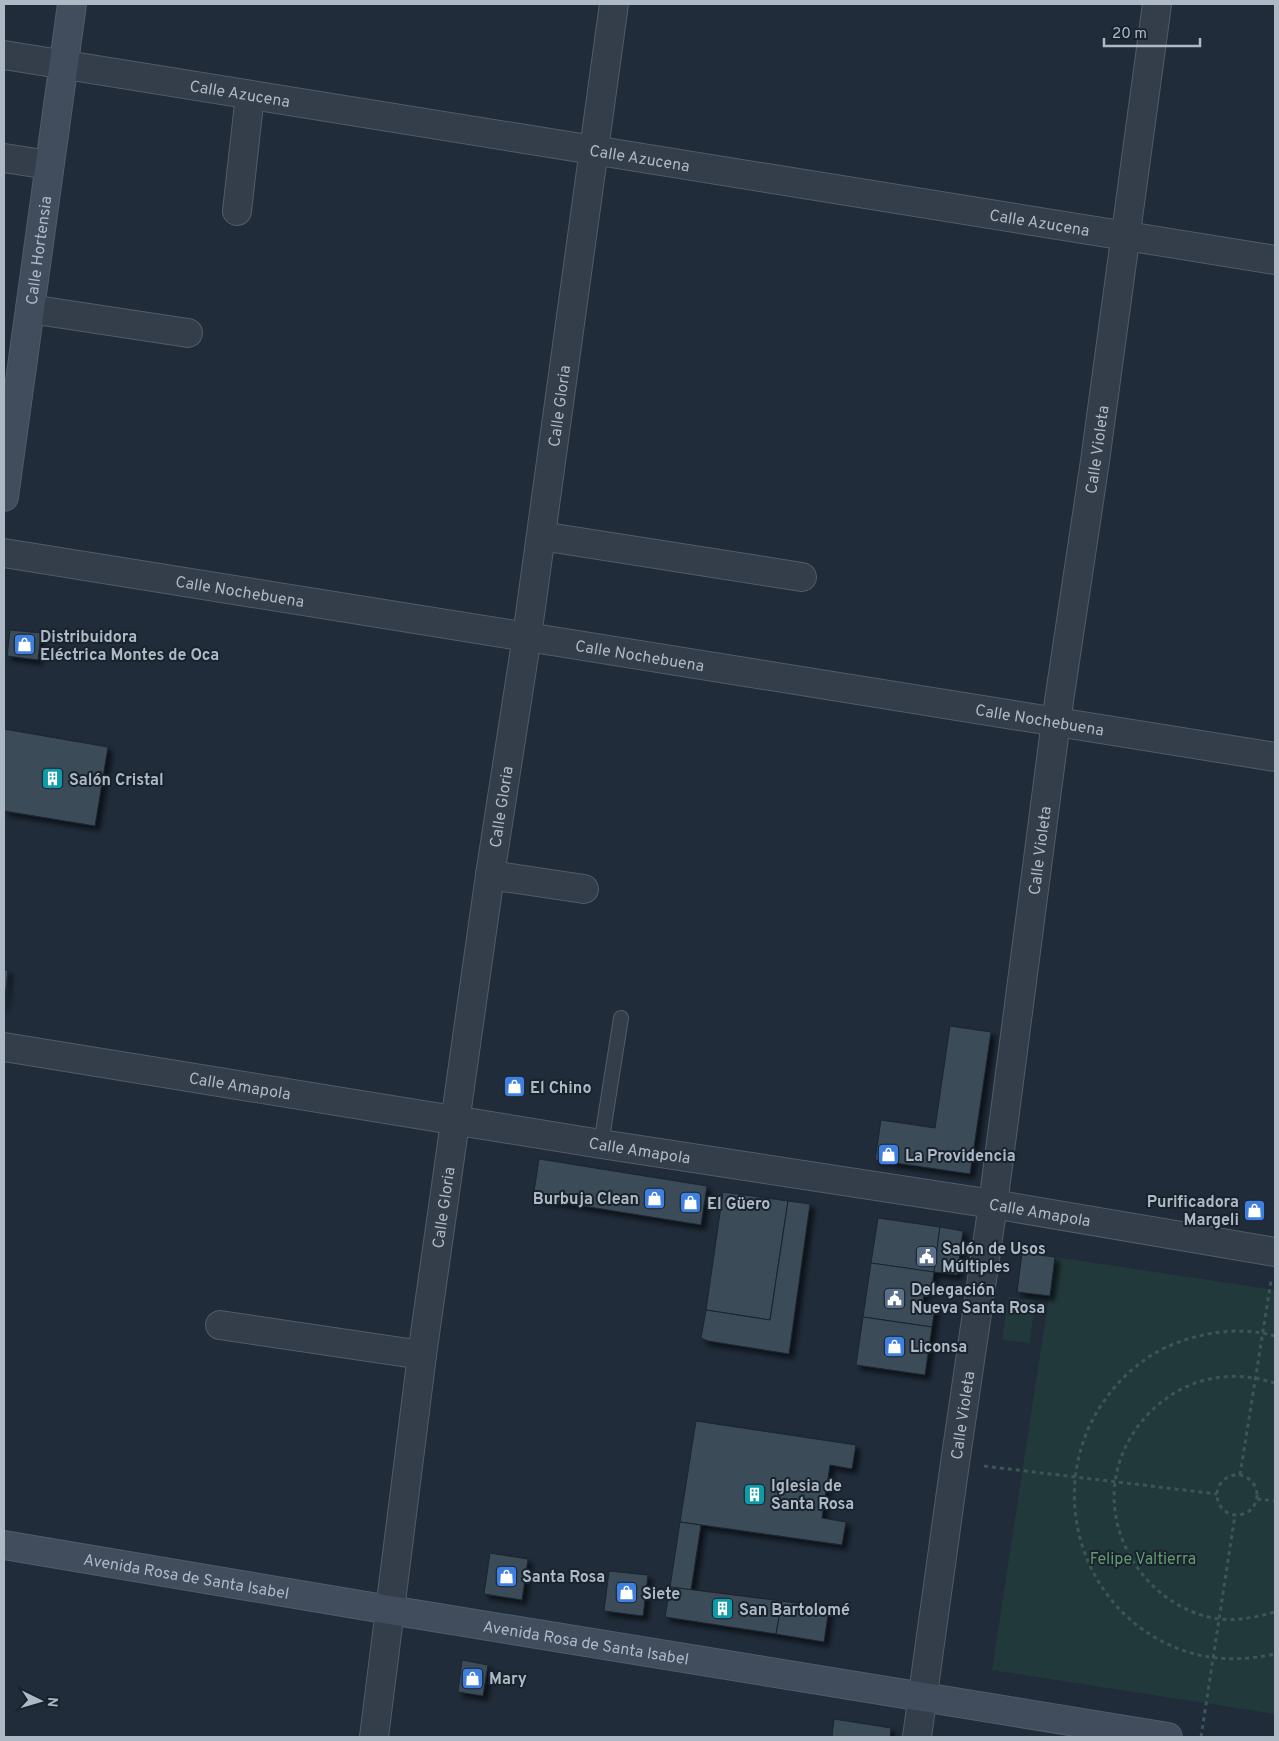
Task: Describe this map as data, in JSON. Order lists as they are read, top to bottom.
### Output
{
  "streets": {
    "street": [
      "Calle Azucena",
      "Calle Hortensia",
      "Calle Gloria",
      "Calle Violeta",
      "Calle Nochebuena",
      "Calle Amapola",
      "Avenida Rosa de Santa Isabel"
    ]
  },
  "crossings": [
    ["Calle Azucena", "Calle Hortensia"],
    ["Calle Azucena", "Calle Gloria"],
    ["Calle Azucena", "Calle Violeta"],
    ["Calle Gloria", "Calle Nochebuena"],
    ["Calle Gloria", "Calle Amapola"],
    ["Calle Gloria", "Avenida Rosa de Santa Isabel"],
    ["Calle Violeta", "Calle Nochebuena"],
    ["Calle Violeta", "Calle Amapola"],
    ["Calle Violeta", "Avenida Rosa de Santa Isabel"]
  ],
  "parks": ["Felipe Valtierra"],
  "places": {
    "shop": [
      "Distribuidora Eléctrica Montes de Oca",
      "El Chino",
      "La Providencia",
      "Burbuja Clean",
      "El Güero",
      "Purificadora Margeli",
      "Liconsa",
      "Santa Rosa",
      "Siete",
      "Mary"
    ],
    "building": ["Salón Cristal", "Iglesia de Santa Rosa", "San Bartolomé"],
    "public building": ["Salón de Usos Múltiples", "Delegación Nueva Santa Rosa"]
  },
  "scale_bar": "20 m",
  "north": "right"
}
